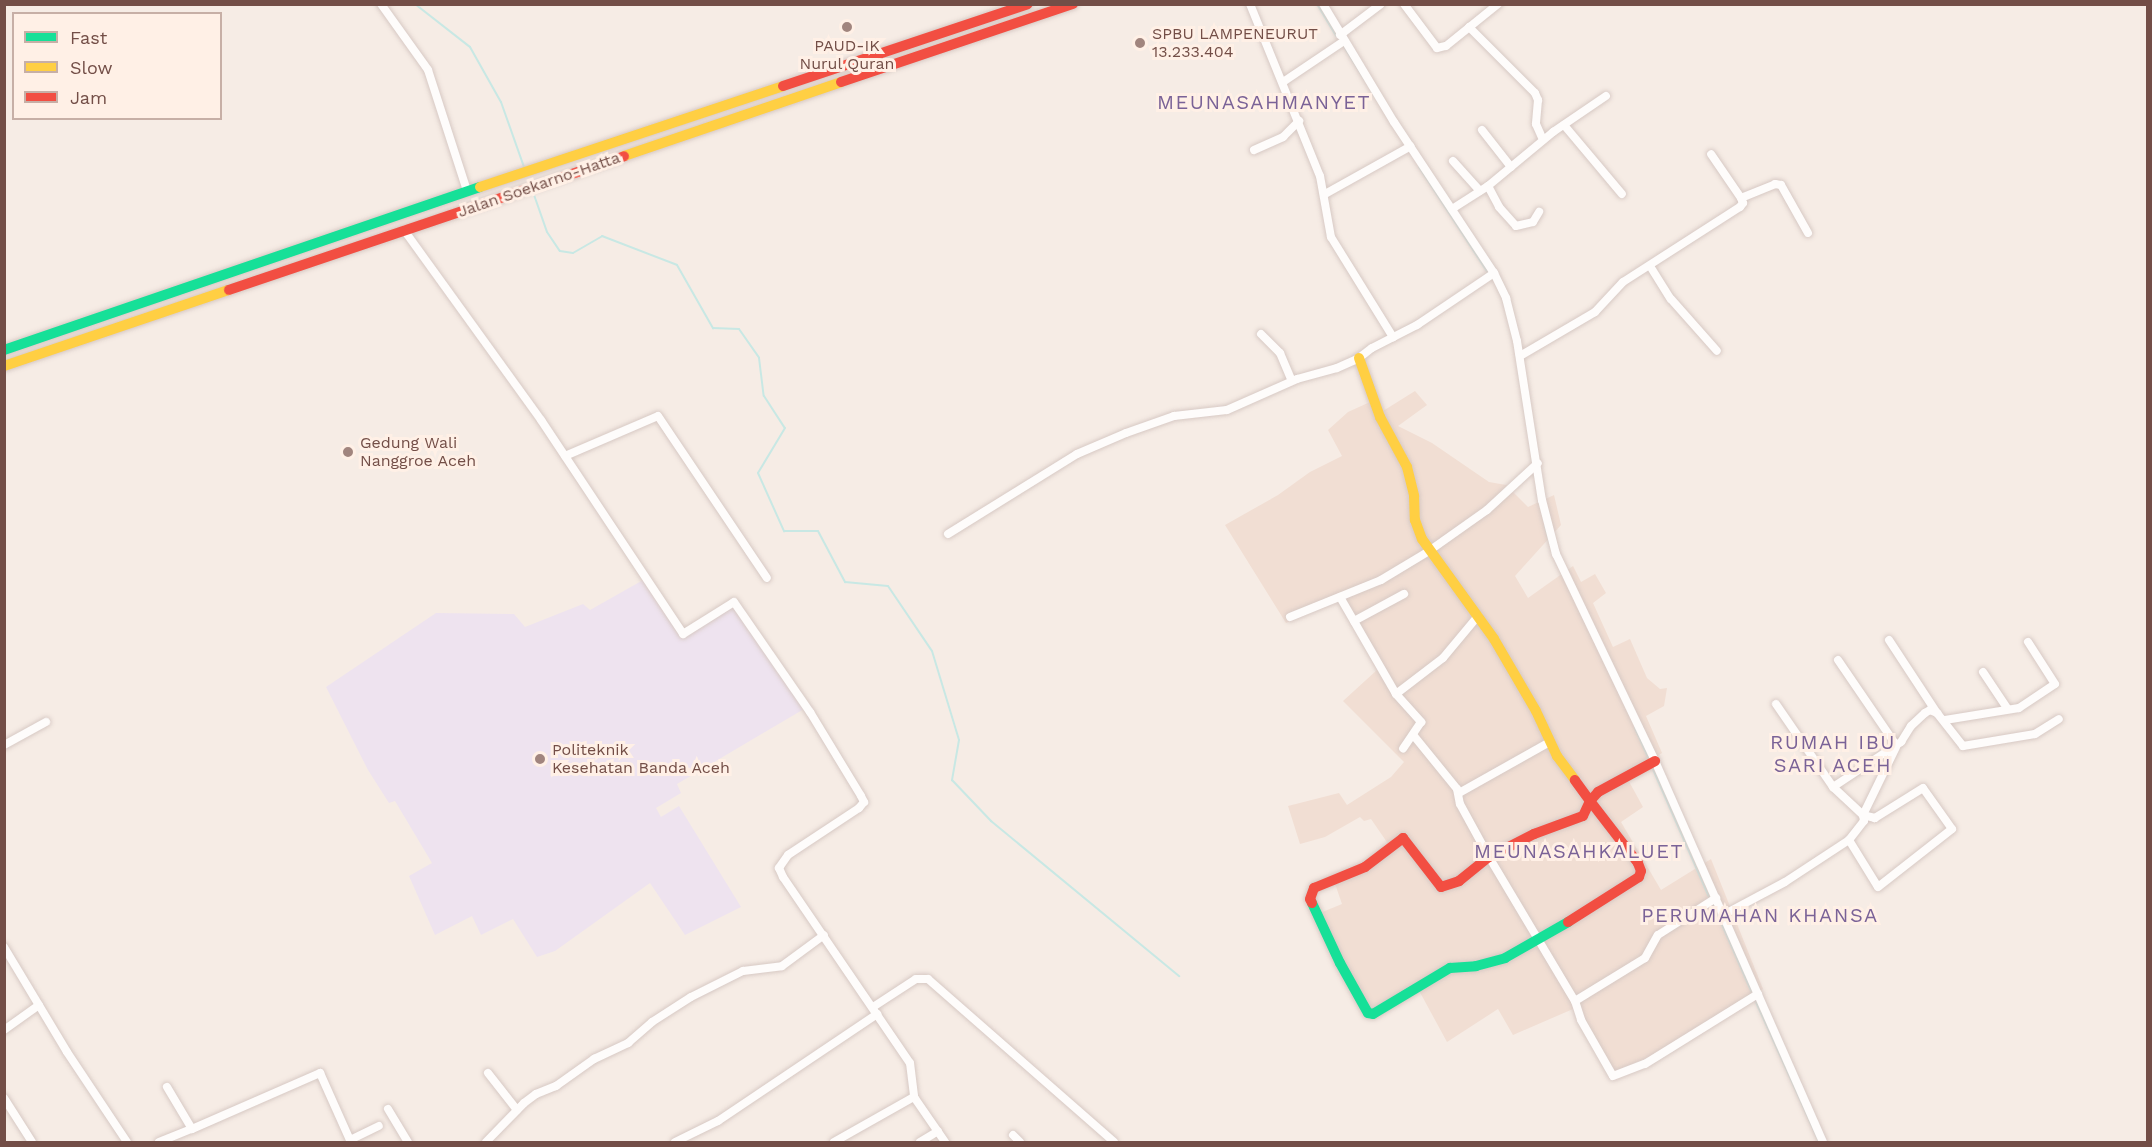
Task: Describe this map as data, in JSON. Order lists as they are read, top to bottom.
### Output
{
  "streets": {
    "main road": ["Jalan Soekarno-Hatta"]
  },
  "districts": [
    "MEUNASAHMANYET",
    "RUMAH IBU SARI ACEH",
    "MEUNASAHKALUET",
    "PERUMAHAN KHANSA"
  ],
  "places": [
    "PAUD-IK Nurul Quran",
    "SPBU LAMPENEURUT 13.233.404",
    "Gedung Wali Nanggroe Aceh",
    "Politeknik Kesehatan Banda Aceh"
  ],
  "legend": ["Fast", "Slow", "Jam"]
}
